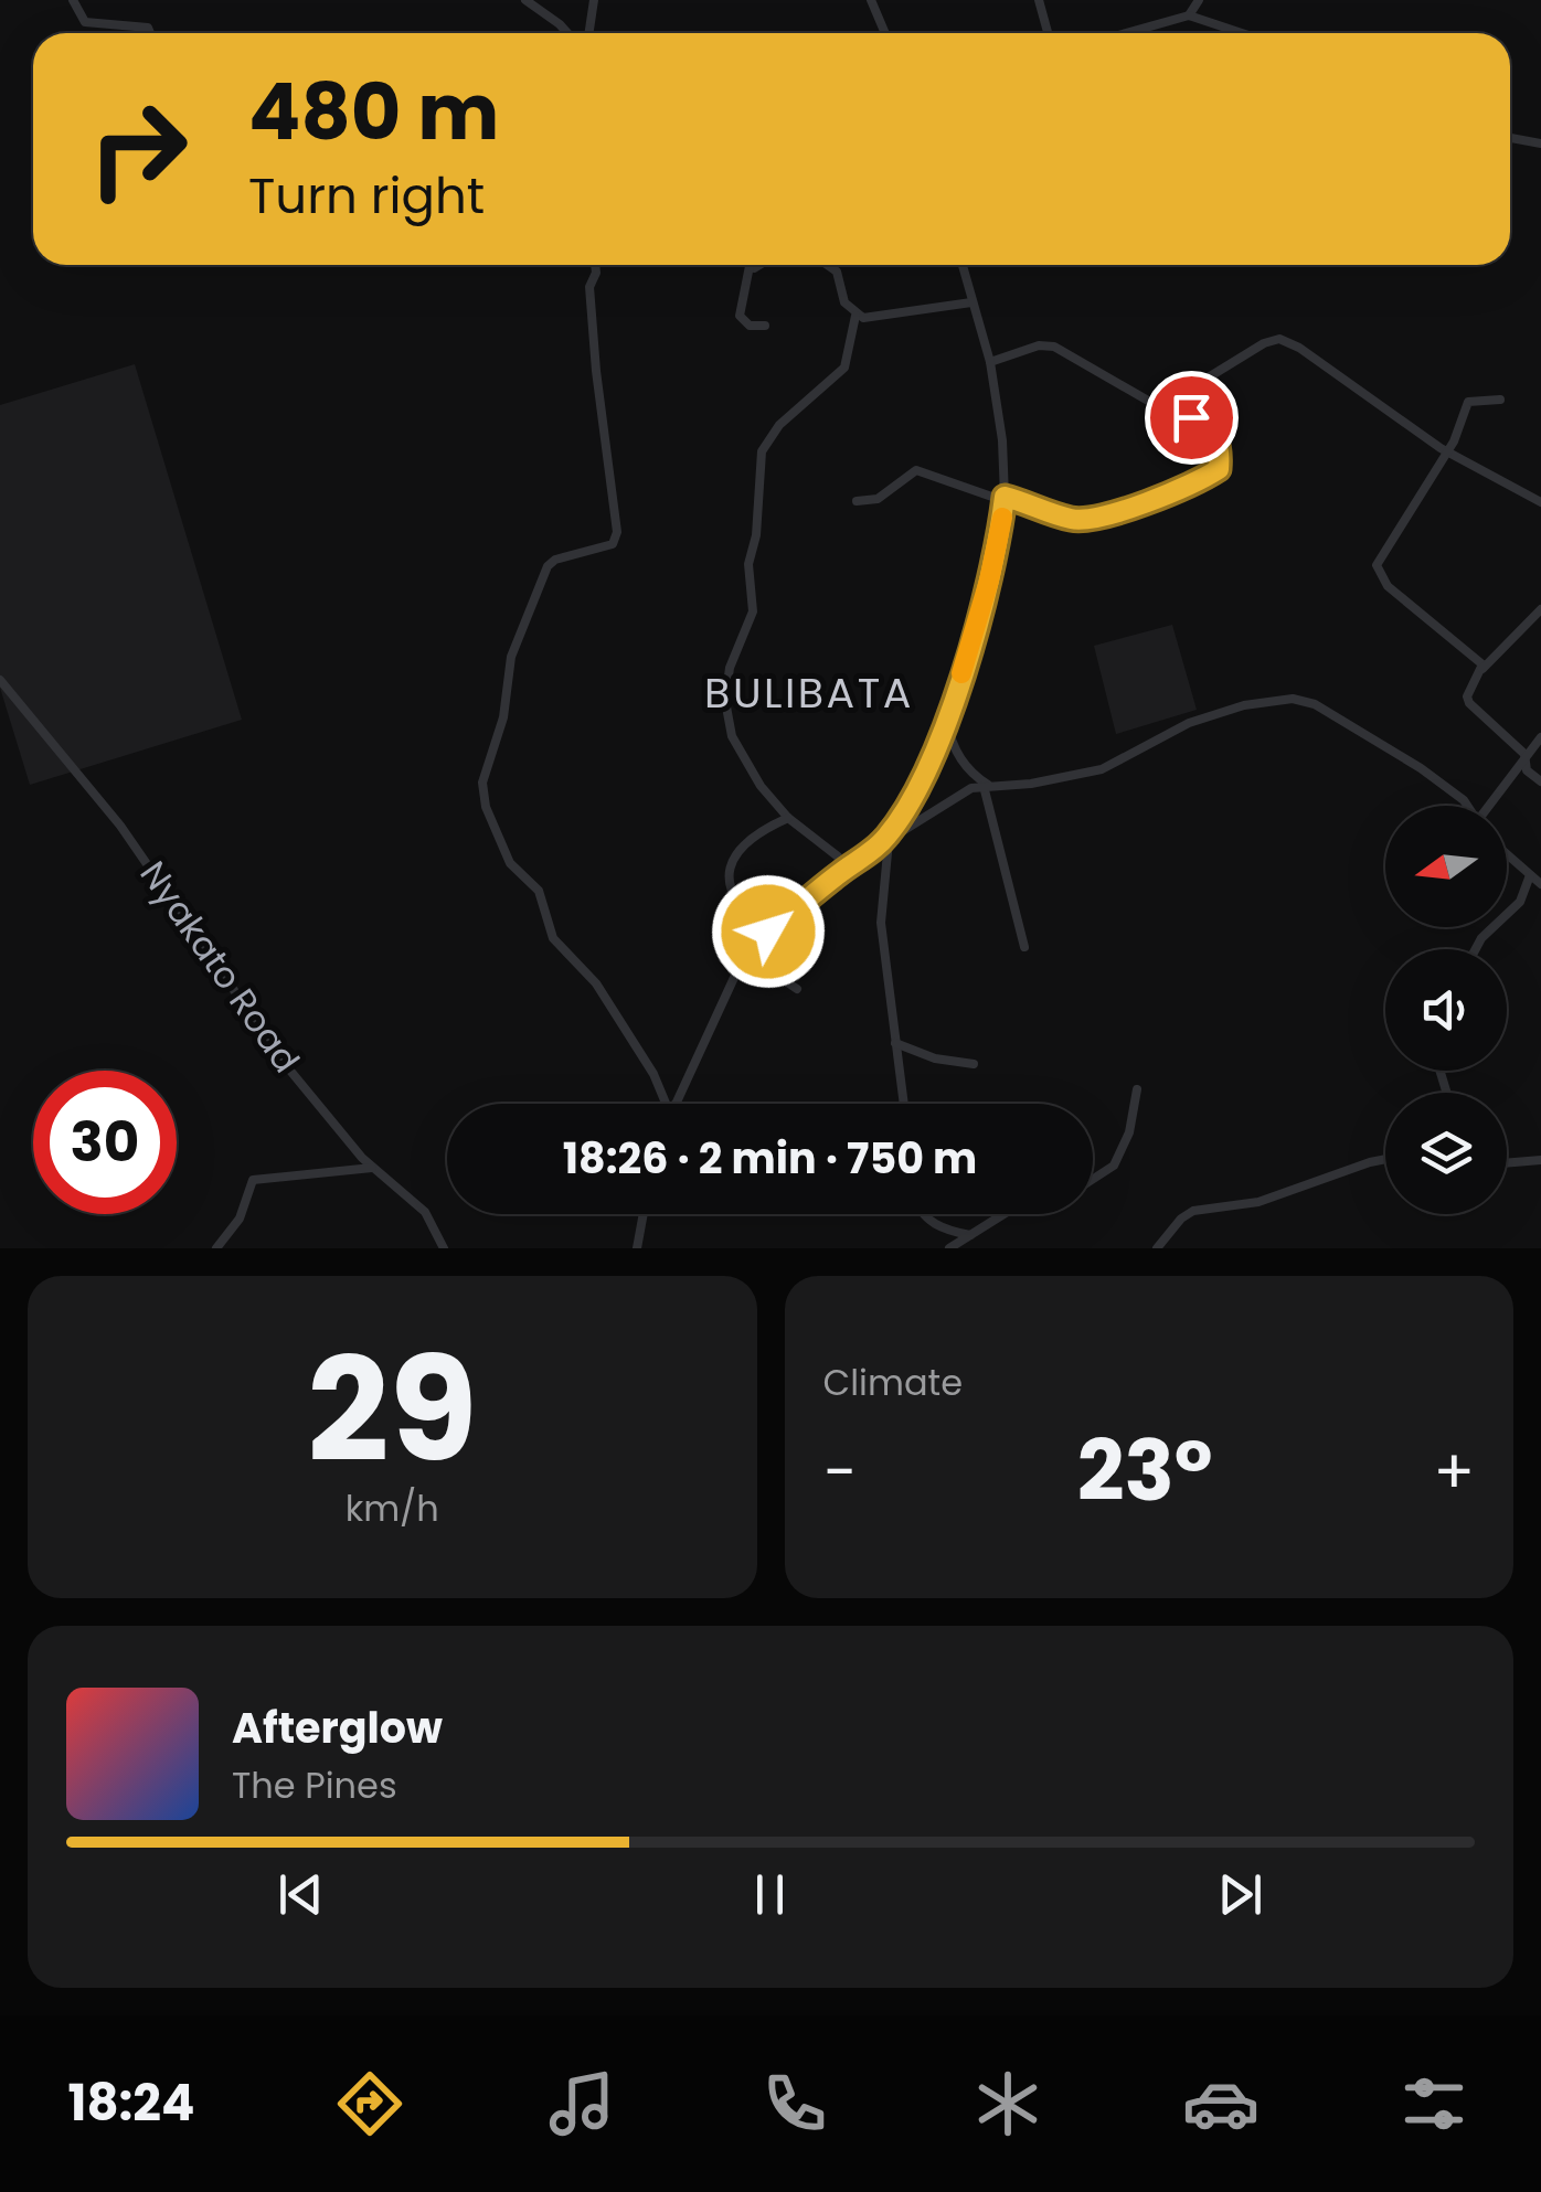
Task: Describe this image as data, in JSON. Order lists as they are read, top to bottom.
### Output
{
  "streets": {
    "street": ["Nyakato Road"]
  },
  "districts": ["BULIBATA"],
  "north": "left",
  "page": {
    "turn": ["480 m", "Turn right"],
    "limit": "30",
    "trip": "18:26 · 2 min · 750 m",
    "tile": [
      ["29", "km/h"],
      "Climate"
    ],
    "heat": ["−", "23°", "+"],
    "song": ["Afterglow", "The Pines"],
    "tabs": "18:24"
  }
}
